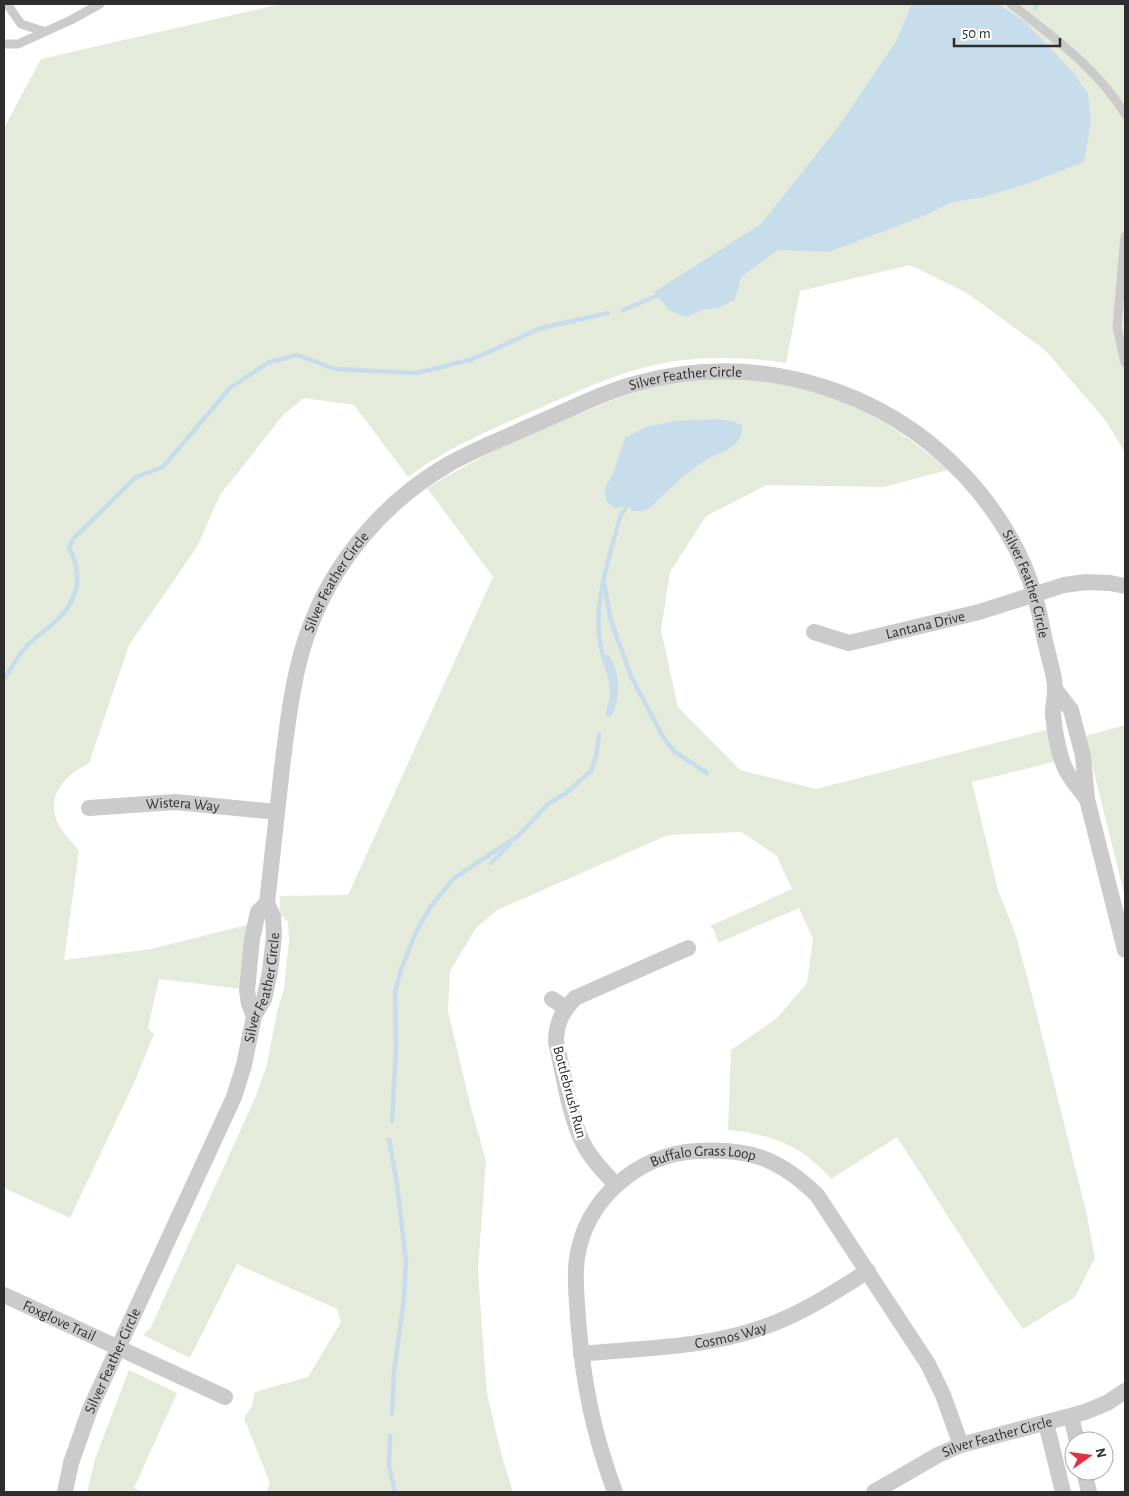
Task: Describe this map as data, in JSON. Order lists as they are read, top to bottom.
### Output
{
  "streets": {
    "street": [
      "Silver Feather Circle",
      "Lantana Drive",
      "Wistera Way",
      "Bottlebrush Run",
      "Buffalo Grass Loop",
      "Foxglove Trail",
      "Cosmos Way"
    ]
  },
  "crossings": [
    ["Silver Feather Circle", "Lantana Drive"],
    ["Silver Feather Circle", "Wistera Way"],
    ["Silver Feather Circle", "Buffalo Grass Loop"],
    ["Silver Feather Circle", "Foxglove Trail"],
    ["Bottlebrush Run", "Buffalo Grass Loop"],
    ["Buffalo Grass Loop", "Cosmos Way"]
  ],
  "scale_bar": "50 m",
  "north": "right"
}
